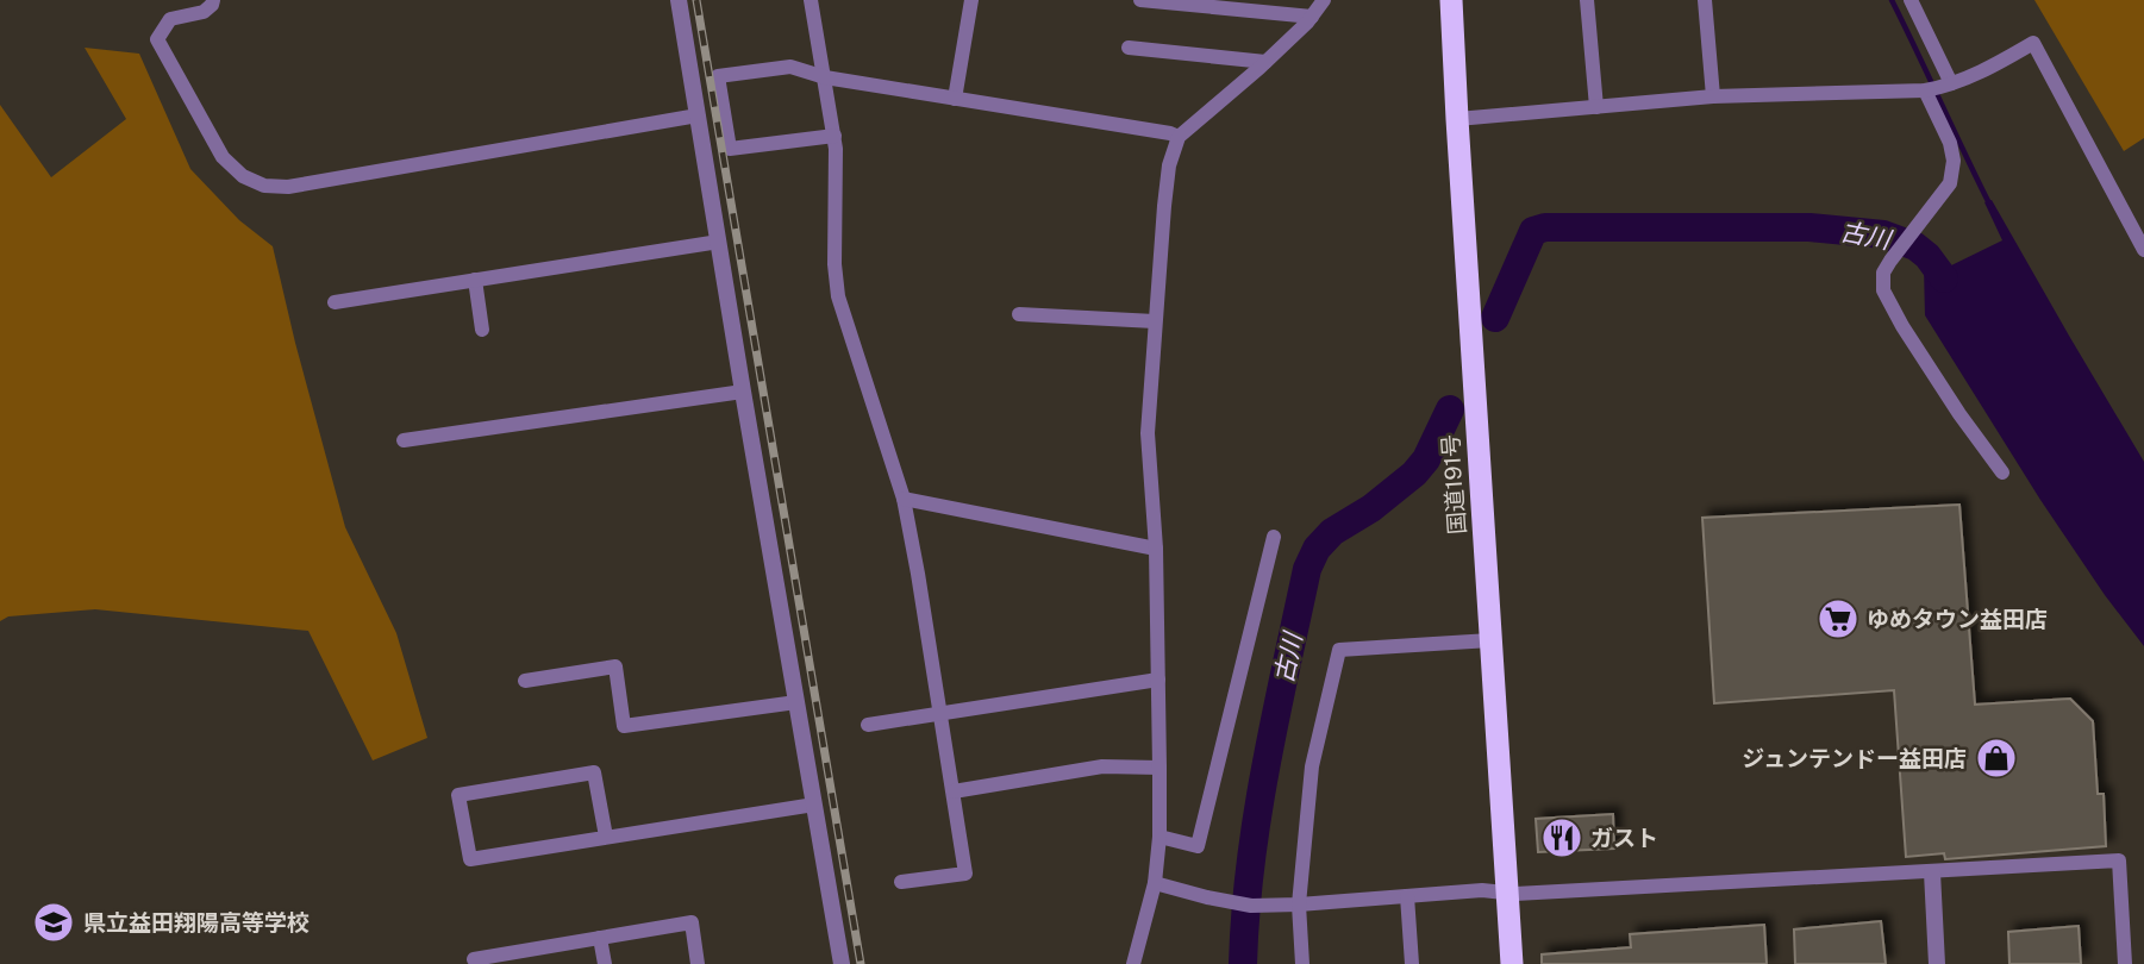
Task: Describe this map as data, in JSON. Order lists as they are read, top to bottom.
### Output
{
  "streets": {
    "highway": ["国道191号"]
  },
  "water": ["古川"],
  "places": {
    "supermarket": ["ゆめタウン益田店"],
    "shop": ["ジュンテンドー益田店"],
    "restaurant": ["ガスト"],
    "school or university": ["県立益田翔陽高等学校"]
  }
}
